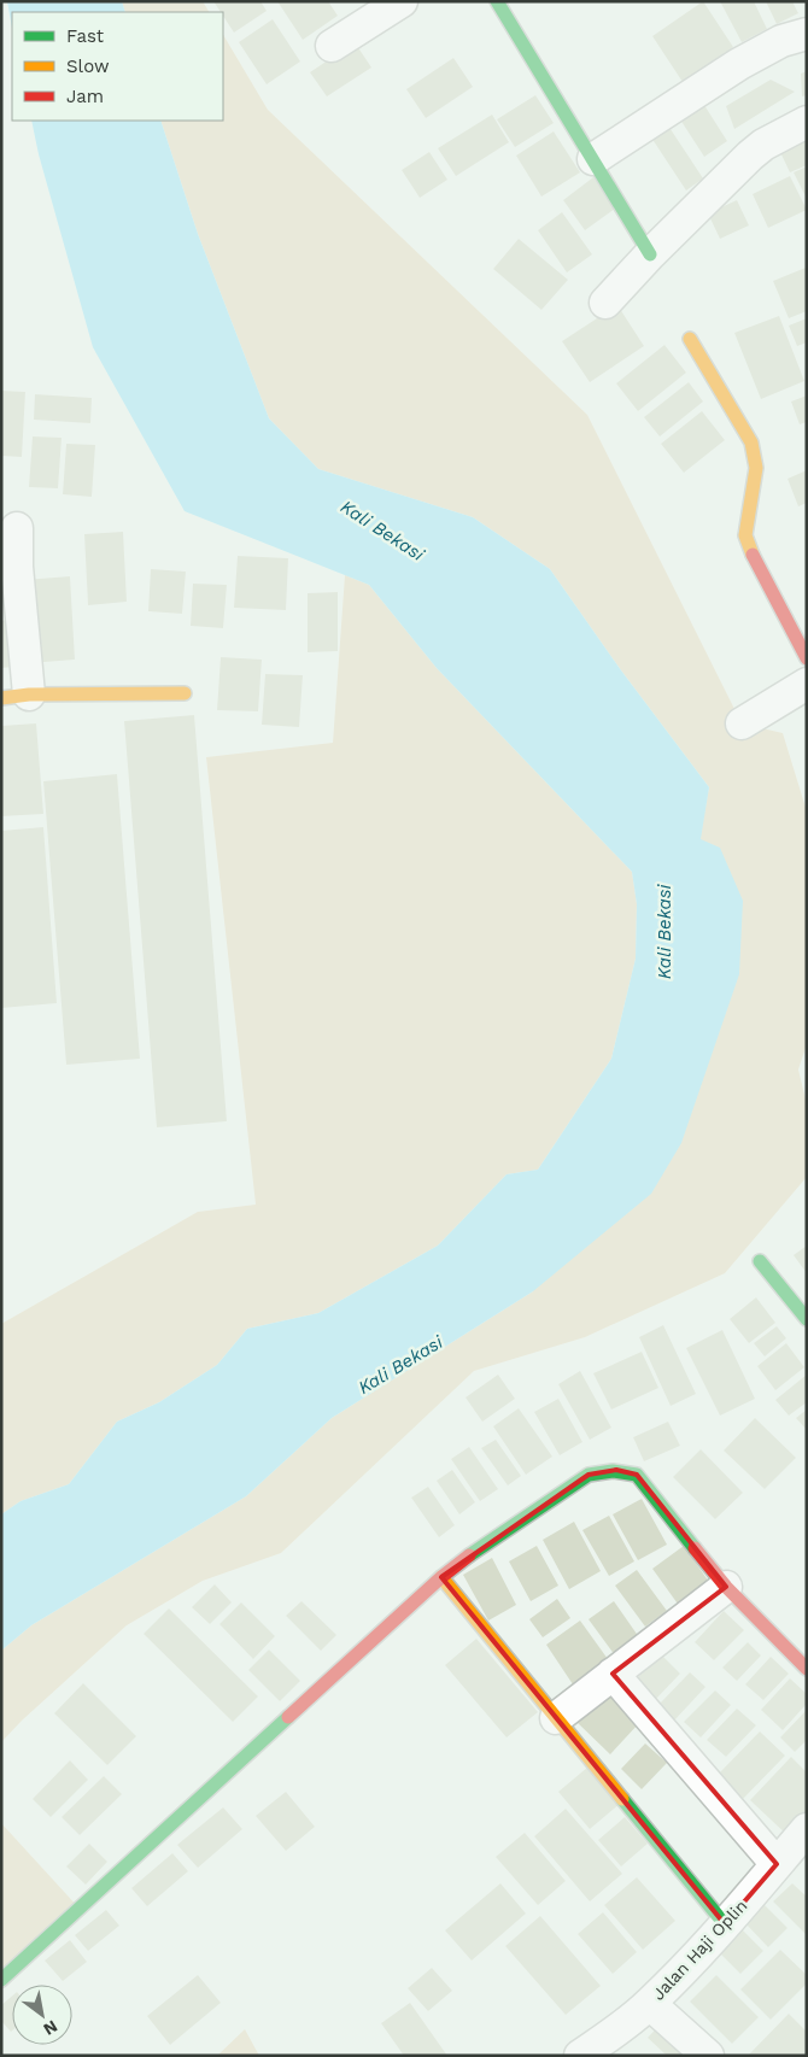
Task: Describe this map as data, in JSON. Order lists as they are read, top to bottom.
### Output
{
  "streets": {
    "street": ["Jalan Haji Oplin"]
  },
  "water": ["Kali Bekasi"],
  "legend": ["Fast", "Slow", "Jam"],
  "north": "bottom right"
}
